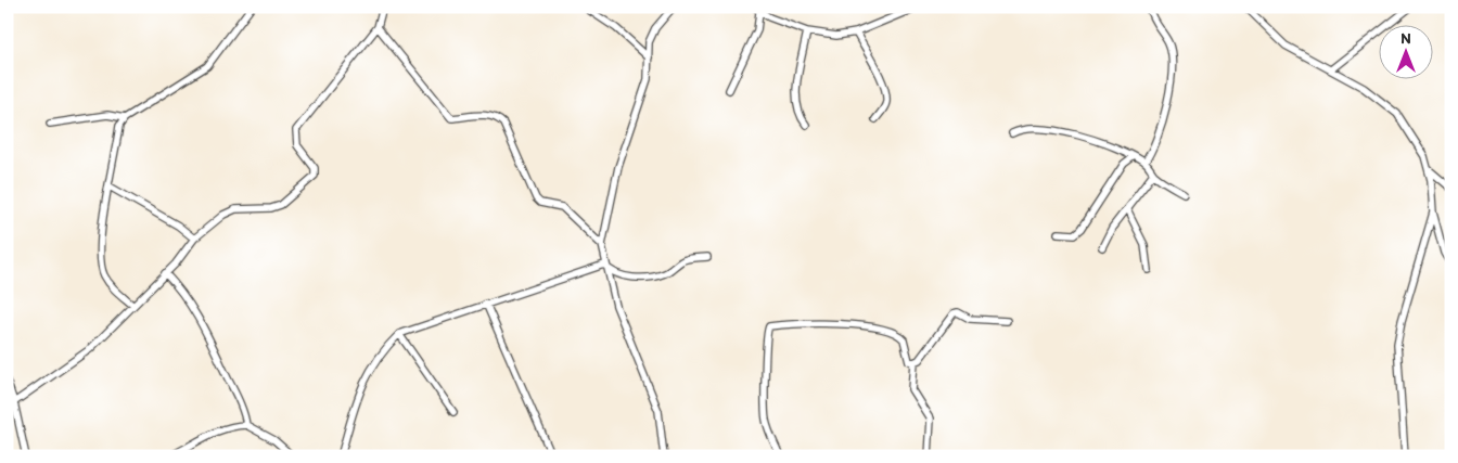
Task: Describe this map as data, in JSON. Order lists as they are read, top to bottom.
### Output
{
  "north": "top"
}
